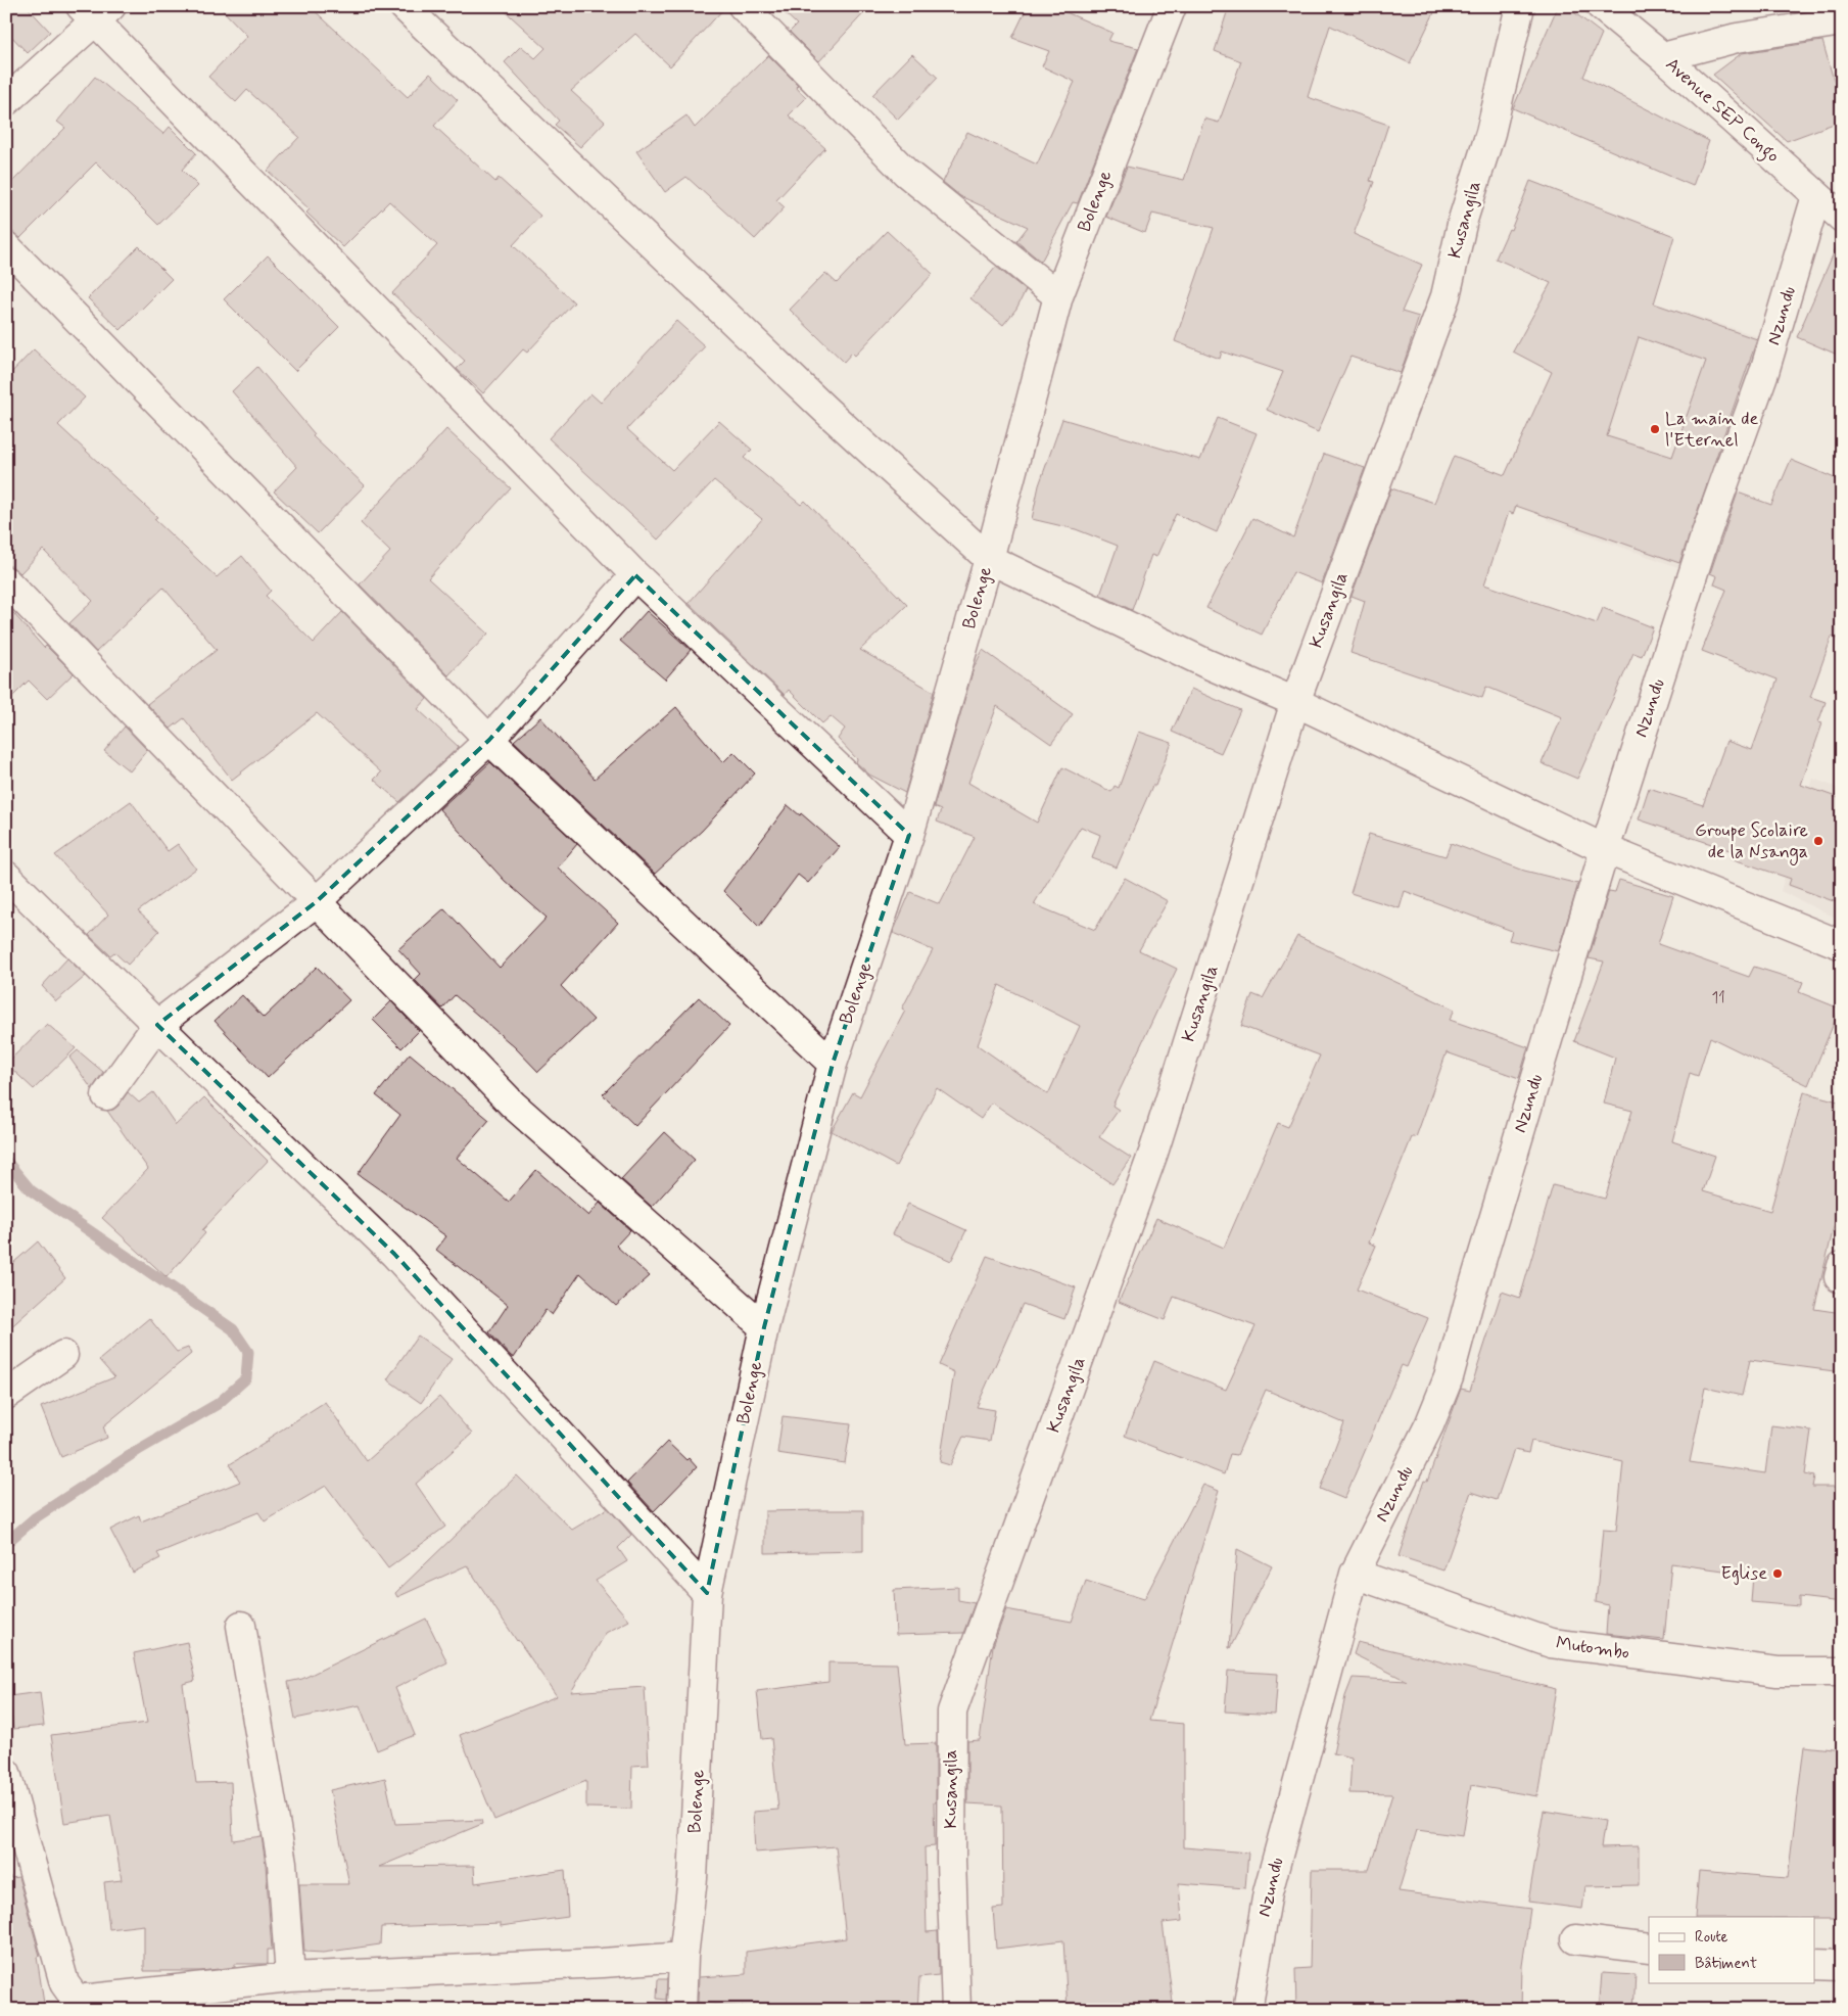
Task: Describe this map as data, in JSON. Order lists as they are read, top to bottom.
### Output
{
  "streets": {
    "street": [
      "Avenue SEP Congo",
      "Bolenge",
      "Kusangila",
      "Nzundu",
      "Mutombo"
    ]
  },
  "crossings": [
    ["Avenue SEP Congo", "Nzundu"],
    ["Nzundu", "Mutombo"]
  ],
  "places": ["La main de l'Eternel", "Groupe Scolaire de la Nsanga", "Eglise"],
  "house_numbers": ["11"],
  "legend": ["Route", "Bâtiment"]
}
